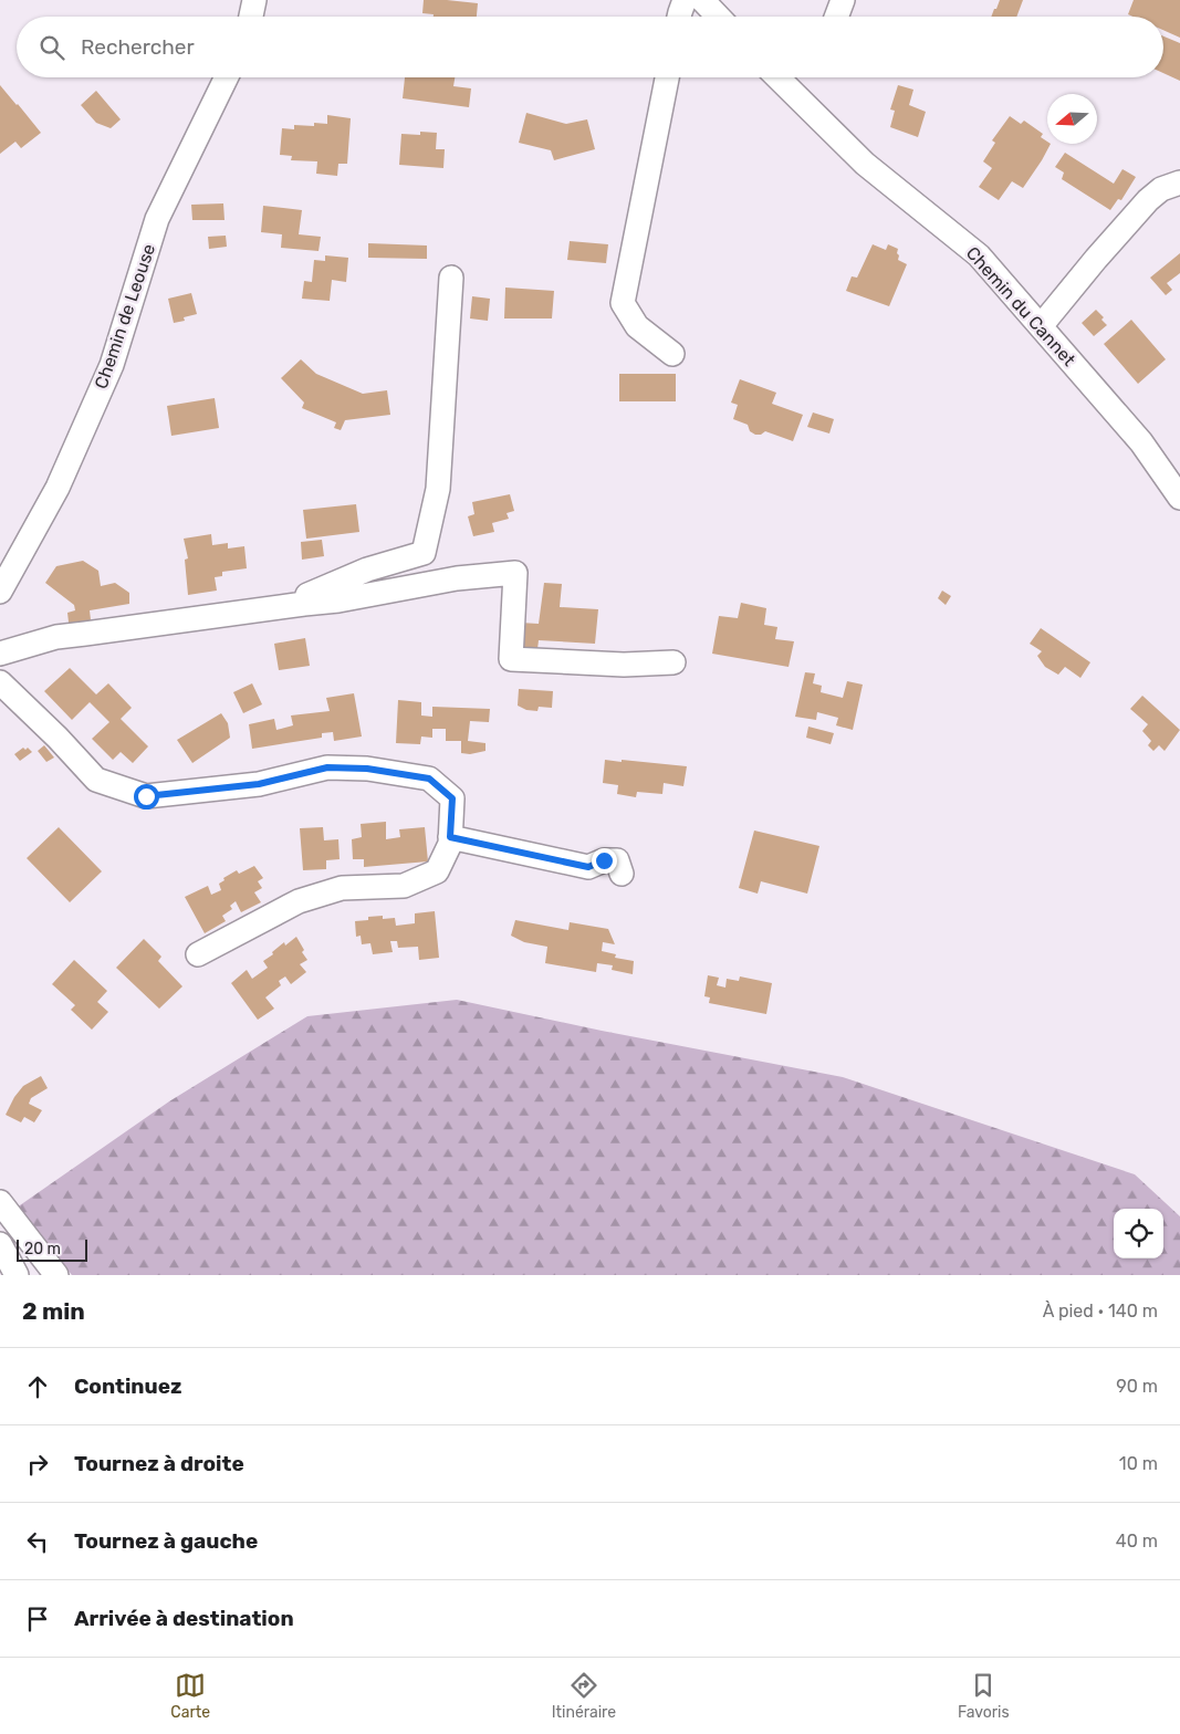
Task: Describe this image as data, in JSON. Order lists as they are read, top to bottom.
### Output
{
  "streets": {
    "street": ["Chemin du Cannet", "Chemin de Leouse"]
  },
  "scale_bar": "20 m",
  "north": "left",
  "page": {
    "search": "Rechercher",
    "scale": "20 m",
    "heading": ["2 min", "À pied · 140 m"],
    "list": [
      ["Continuez", "90 m"],
      ["Tournez à droite", "10 m"],
      ["Tournez à gauche", "40 m"],
      "Arrivée à destination"
    ],
    "nav": ["Carte", "Itinéraire", "Favoris"]
  }
}
